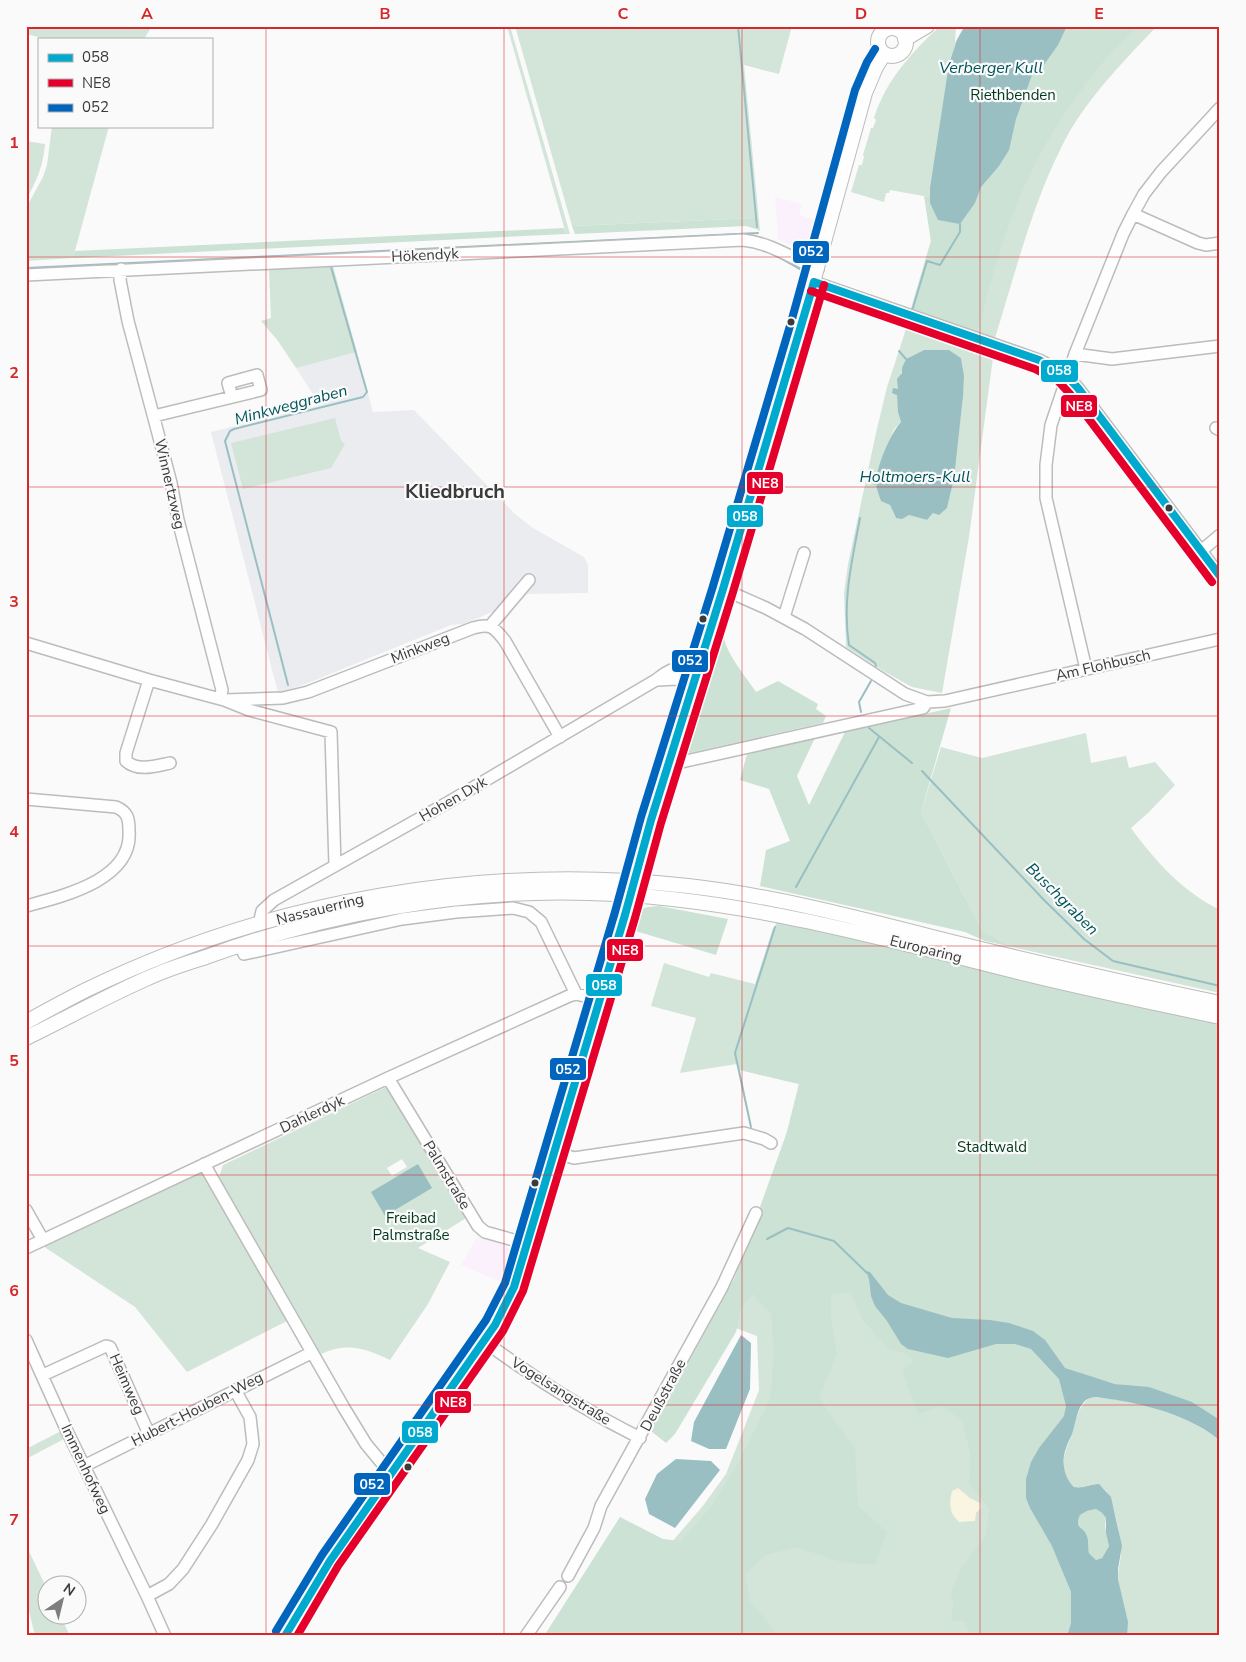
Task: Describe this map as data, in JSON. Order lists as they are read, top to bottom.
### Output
{
  "streets": {
    "main road": ["Nassauerring", "Europaring"],
    "street": [
      "Hökendyk",
      "Winnertzweg",
      "Minkweg",
      "Am Flohbusch",
      "Hohen Dyk",
      "Dahlerdyk",
      "Palmstraße",
      "Heimweg",
      "Vogelsangstraße",
      "Deußstraße",
      "Hubert-Houben-Weg",
      "Immenhofweg"
    ]
  },
  "crossings": [
    ["Hökendyk", "Winnertzweg"],
    ["Winnertzweg", "Minkweg"],
    ["Minkweg", "Hohen Dyk"],
    ["Hohen Dyk", "Nassauerring"],
    ["Nassauerring", "Europaring"],
    ["Nassauerring", "Dahlerdyk"],
    ["Dahlerdyk", "Palmstraße"],
    ["Heimweg", "Hubert-Houben-Weg"],
    ["Heimweg", "Immenhofweg"],
    ["Vogelsangstraße", "Deußstraße"],
    ["Hubert-Houben-Weg", "Immenhofweg"]
  ],
  "districts": ["Kliedbruch"],
  "water": [
    "Verberger Kull",
    "Minkweggraben",
    "Holtmoers-Kull",
    "Buschgraben"
  ],
  "parks": ["Riethbenden", "Stadtwald", "Freibad Palmstraße"],
  "lines": ["transit line 052", "transit line 058", "transit line NE8"],
  "legend": ["058", "NE8", "052"],
  "north": "top right",
  "grid": {
    "columns": [
      "A",
      "B",
      "C",
      "D",
      "E"
    ],
    "rows": [
      "1",
      "2",
      "3",
      "4",
      "5",
      "6",
      "7"
    ]
  }
}
